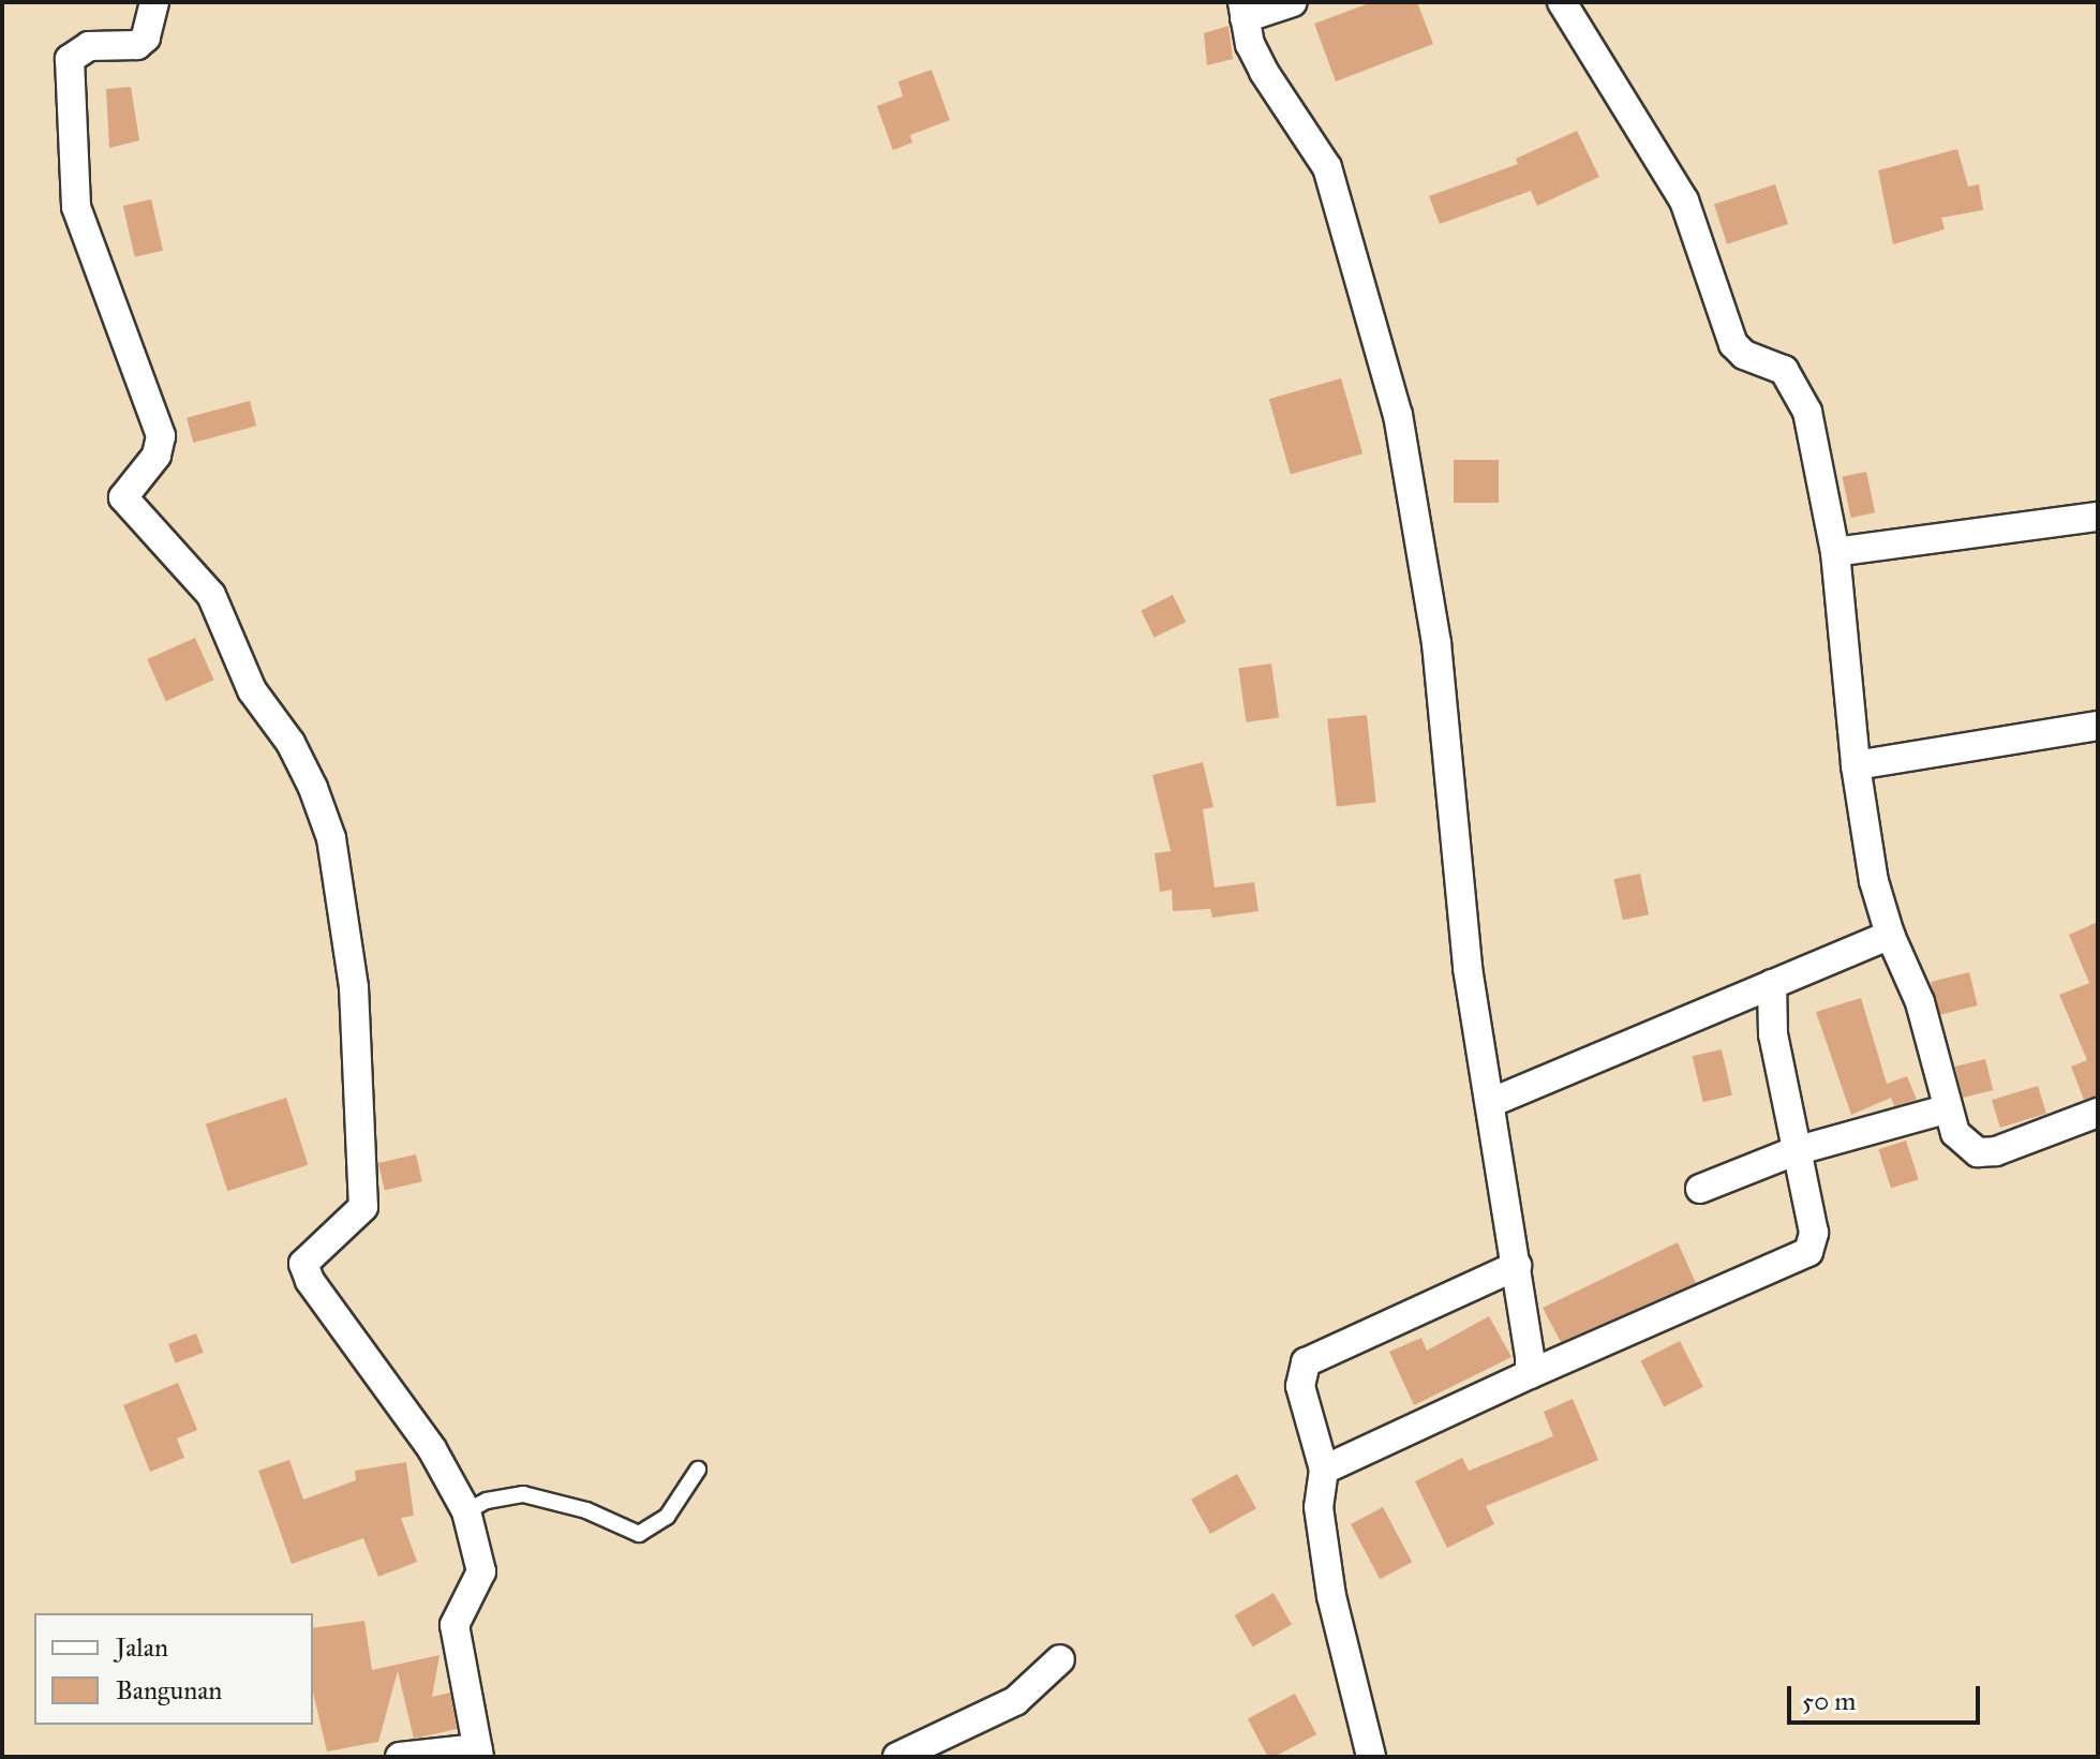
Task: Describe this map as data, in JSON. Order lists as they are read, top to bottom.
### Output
{
  "legend": ["Jalan", "Bangunan"],
  "scale_bar": "50 m"
}
